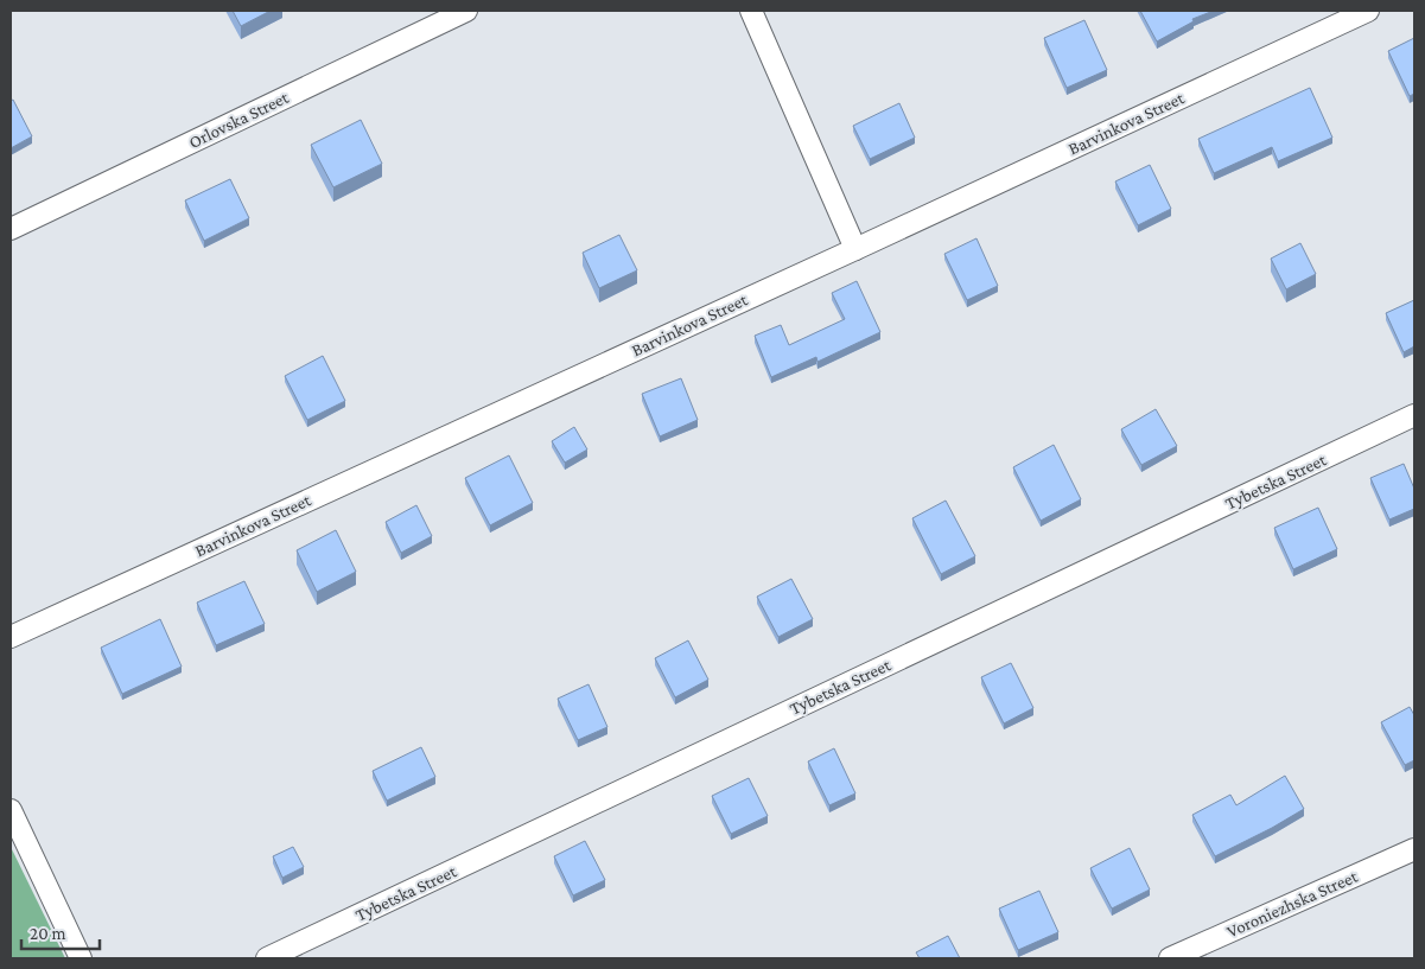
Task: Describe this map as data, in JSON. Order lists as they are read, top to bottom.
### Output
{
  "streets": {
    "street": [
      "Orlovska Street",
      "Barvinkova Street",
      "Tybetska Street",
      "Voroniezhska Street"
    ]
  },
  "scale_bar": "20 m"
}
